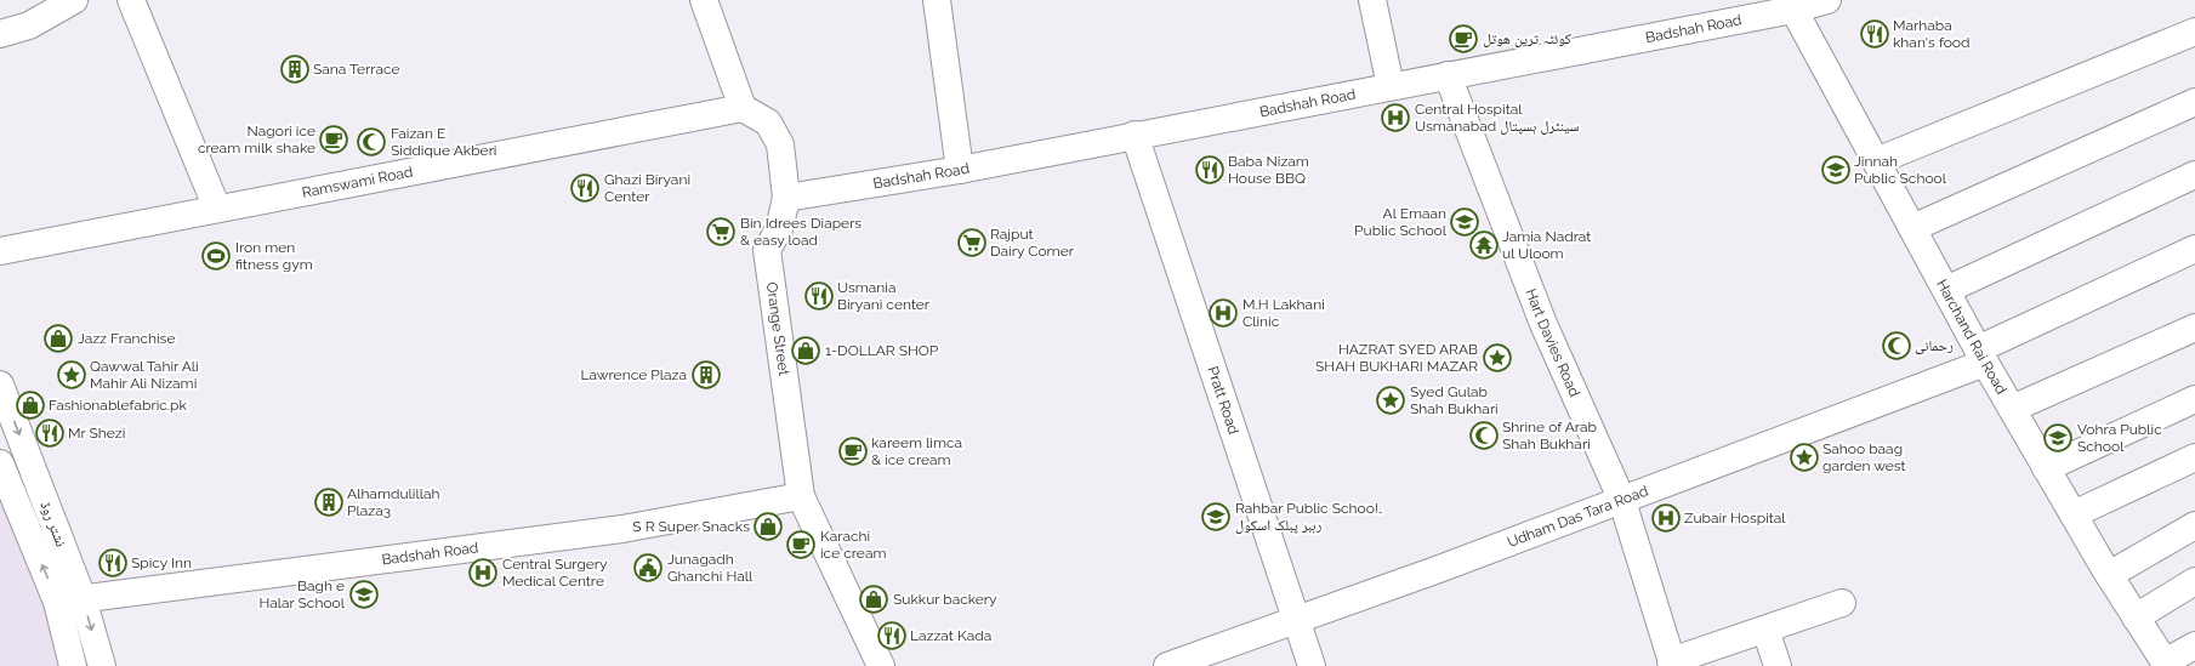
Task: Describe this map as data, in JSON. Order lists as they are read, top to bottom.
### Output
{
  "streets": {
    "street": [
      "Badshah Road",
      "Ramswami Road",
      "Orange Street",
      "Harchand Rai Road",
      "Hart Davies Road",
      "Pratt Road",
      "Udham Das Tara Road",
      "نشتر روڈ"
    ]
  },
  "crossings": [
    ["Badshah Road", "Orange Street"],
    ["Badshah Road", "Harchand Rai Road"],
    ["Badshah Road", "Hart Davies Road"],
    ["Badshah Road", "Pratt Road"],
    ["Badshah Road", "نشتر روڈ"],
    ["Ramswami Road", "Orange Street"],
    ["Harchand Rai Road", "Udham Das Tara Road"],
    ["Hart Davies Road", "Udham Das Tara Road"],
    ["Pratt Road", "Udham Das Tara Road"]
  ],
  "places": {
    "restaurant": [
      "Marhaba khan's food",
      "Baba Nizam House BBQ",
      "Ghazi Biryani Center",
      "Usmania Biryani center",
      "Mr Shezi",
      "Spicy Inn",
      "Lazzat Kada"
    ],
    "cafe": [
      "کوئٹہ ترین ھوتل",
      "Nagori ice cream milk shake",
      "kareem limca & ice cream",
      "Karachi ice cream"
    ],
    "building": ["Sana Terrace", "Lawrence Plaza", "Alhamdulillah Plaza3"],
    "hospital": [
      "Central Hospital Usmanabad سینٹرل ہسپتال",
      "M.H Lakhani Clinic",
      "Zubair Hospital",
      "Central Surgery Medical Centre"
    ],
    "mosque": ["Faizan E Siddique Akberi", "رحمانی", "Shrine of Arab Shah Bukhari"],
    "school or university": [
      "Jinnah Public School",
      "Al Emaan Public School",
      "Vohra Public School",
      "Rahbar Public School۔ رہبر پبلک اسکول",
      "Bagh e Halar School"
    ],
    "supermarket": ["Bin Idrees Diapers & easy load", "Rajput Dairy Corner"],
    "temple": ["Jamia Nadrat ul Uloom"],
    "sports": ["Iron men fitness gym"],
    "shop": [
      "Jazz Franchise",
      "1-DOLLAR SHOP",
      "Fashionablefabric.pk",
      "S R Super Snacks",
      "Sukkur backery"
    ],
    "place": [
      "HAZRAT SYED ARAB SHAH BUKHARI MAZAR",
      "Qawwal Tahir Ali Mahir Ali Nizami",
      "Syed Gulab Shah Bukhari",
      "Sahoo baag garden west"
    ],
    "public building": ["Junagadh Ghanchi Hall"]
  }
}
